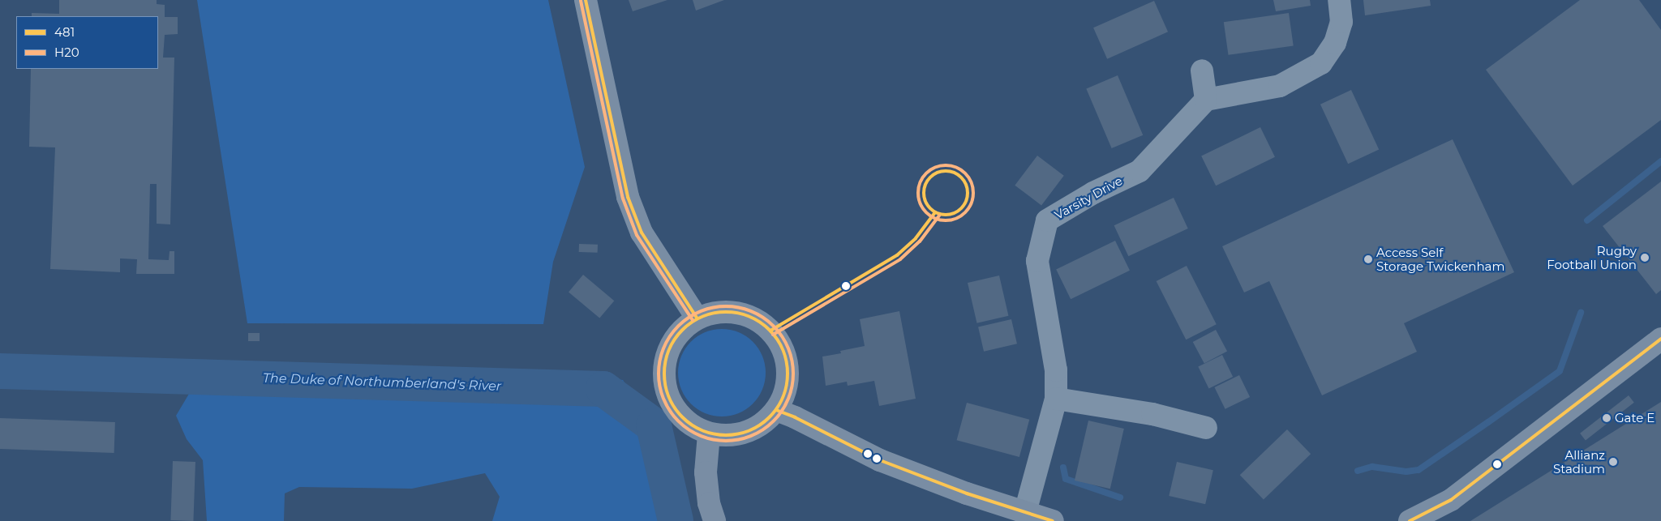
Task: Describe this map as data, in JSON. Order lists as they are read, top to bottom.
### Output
{
  "streets": {
    "street": ["Varsity Drive"]
  },
  "water": ["The Duke of Northumberland's River"],
  "places": [
    "Rugby Football Union",
    "Access Self Storage Twickenham",
    "Gate E",
    "Allianz Stadium"
  ],
  "lines": ["transit line 481", "transit line H20"],
  "legend": ["481", "H20"]
}
